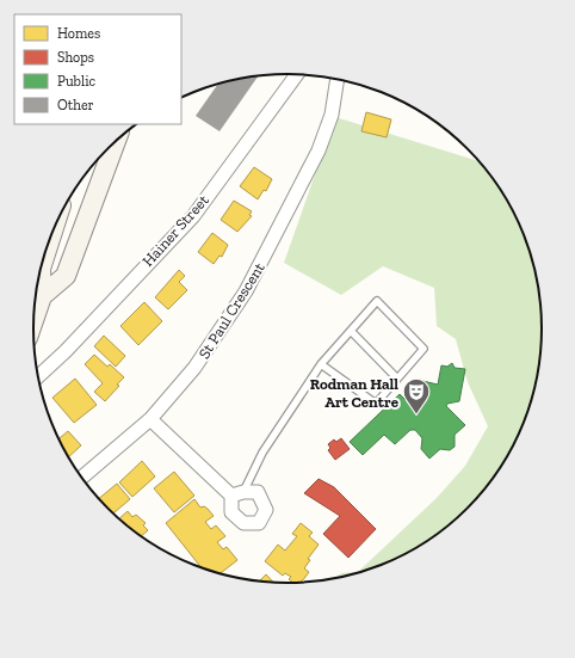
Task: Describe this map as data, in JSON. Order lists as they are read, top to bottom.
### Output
{
  "streets": {
    "street": ["Hainer Street", "St Paul Crescent"]
  },
  "places": {
    "theatre": ["Rodman Hall Art Centre"]
  },
  "legend": [
    "Homes",
    "Shops",
    "Public",
    "Other"
  ]
}
